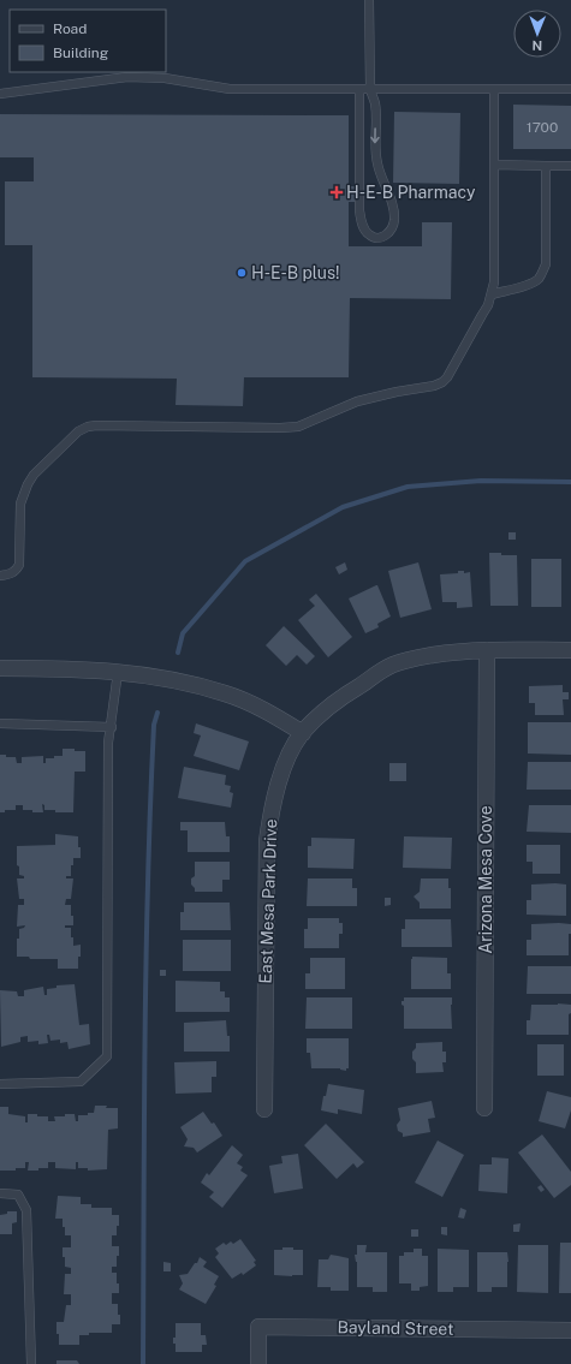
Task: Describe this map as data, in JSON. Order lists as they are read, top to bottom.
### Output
{
  "streets": {
    "street": ["Arizona Mesa Cove", "East Mesa Park Drive", "Bayland Street"]
  },
  "crossings": [
    ["Arizona Mesa Cove", "East Mesa Park Drive"]
  ],
  "places": {
    "health": ["H-E-B Pharmacy"],
    "other": ["H-E-B plus!"]
  },
  "house_numbers": ["1700"],
  "legend": ["Road", "Building"],
  "north": "bottom"
}
